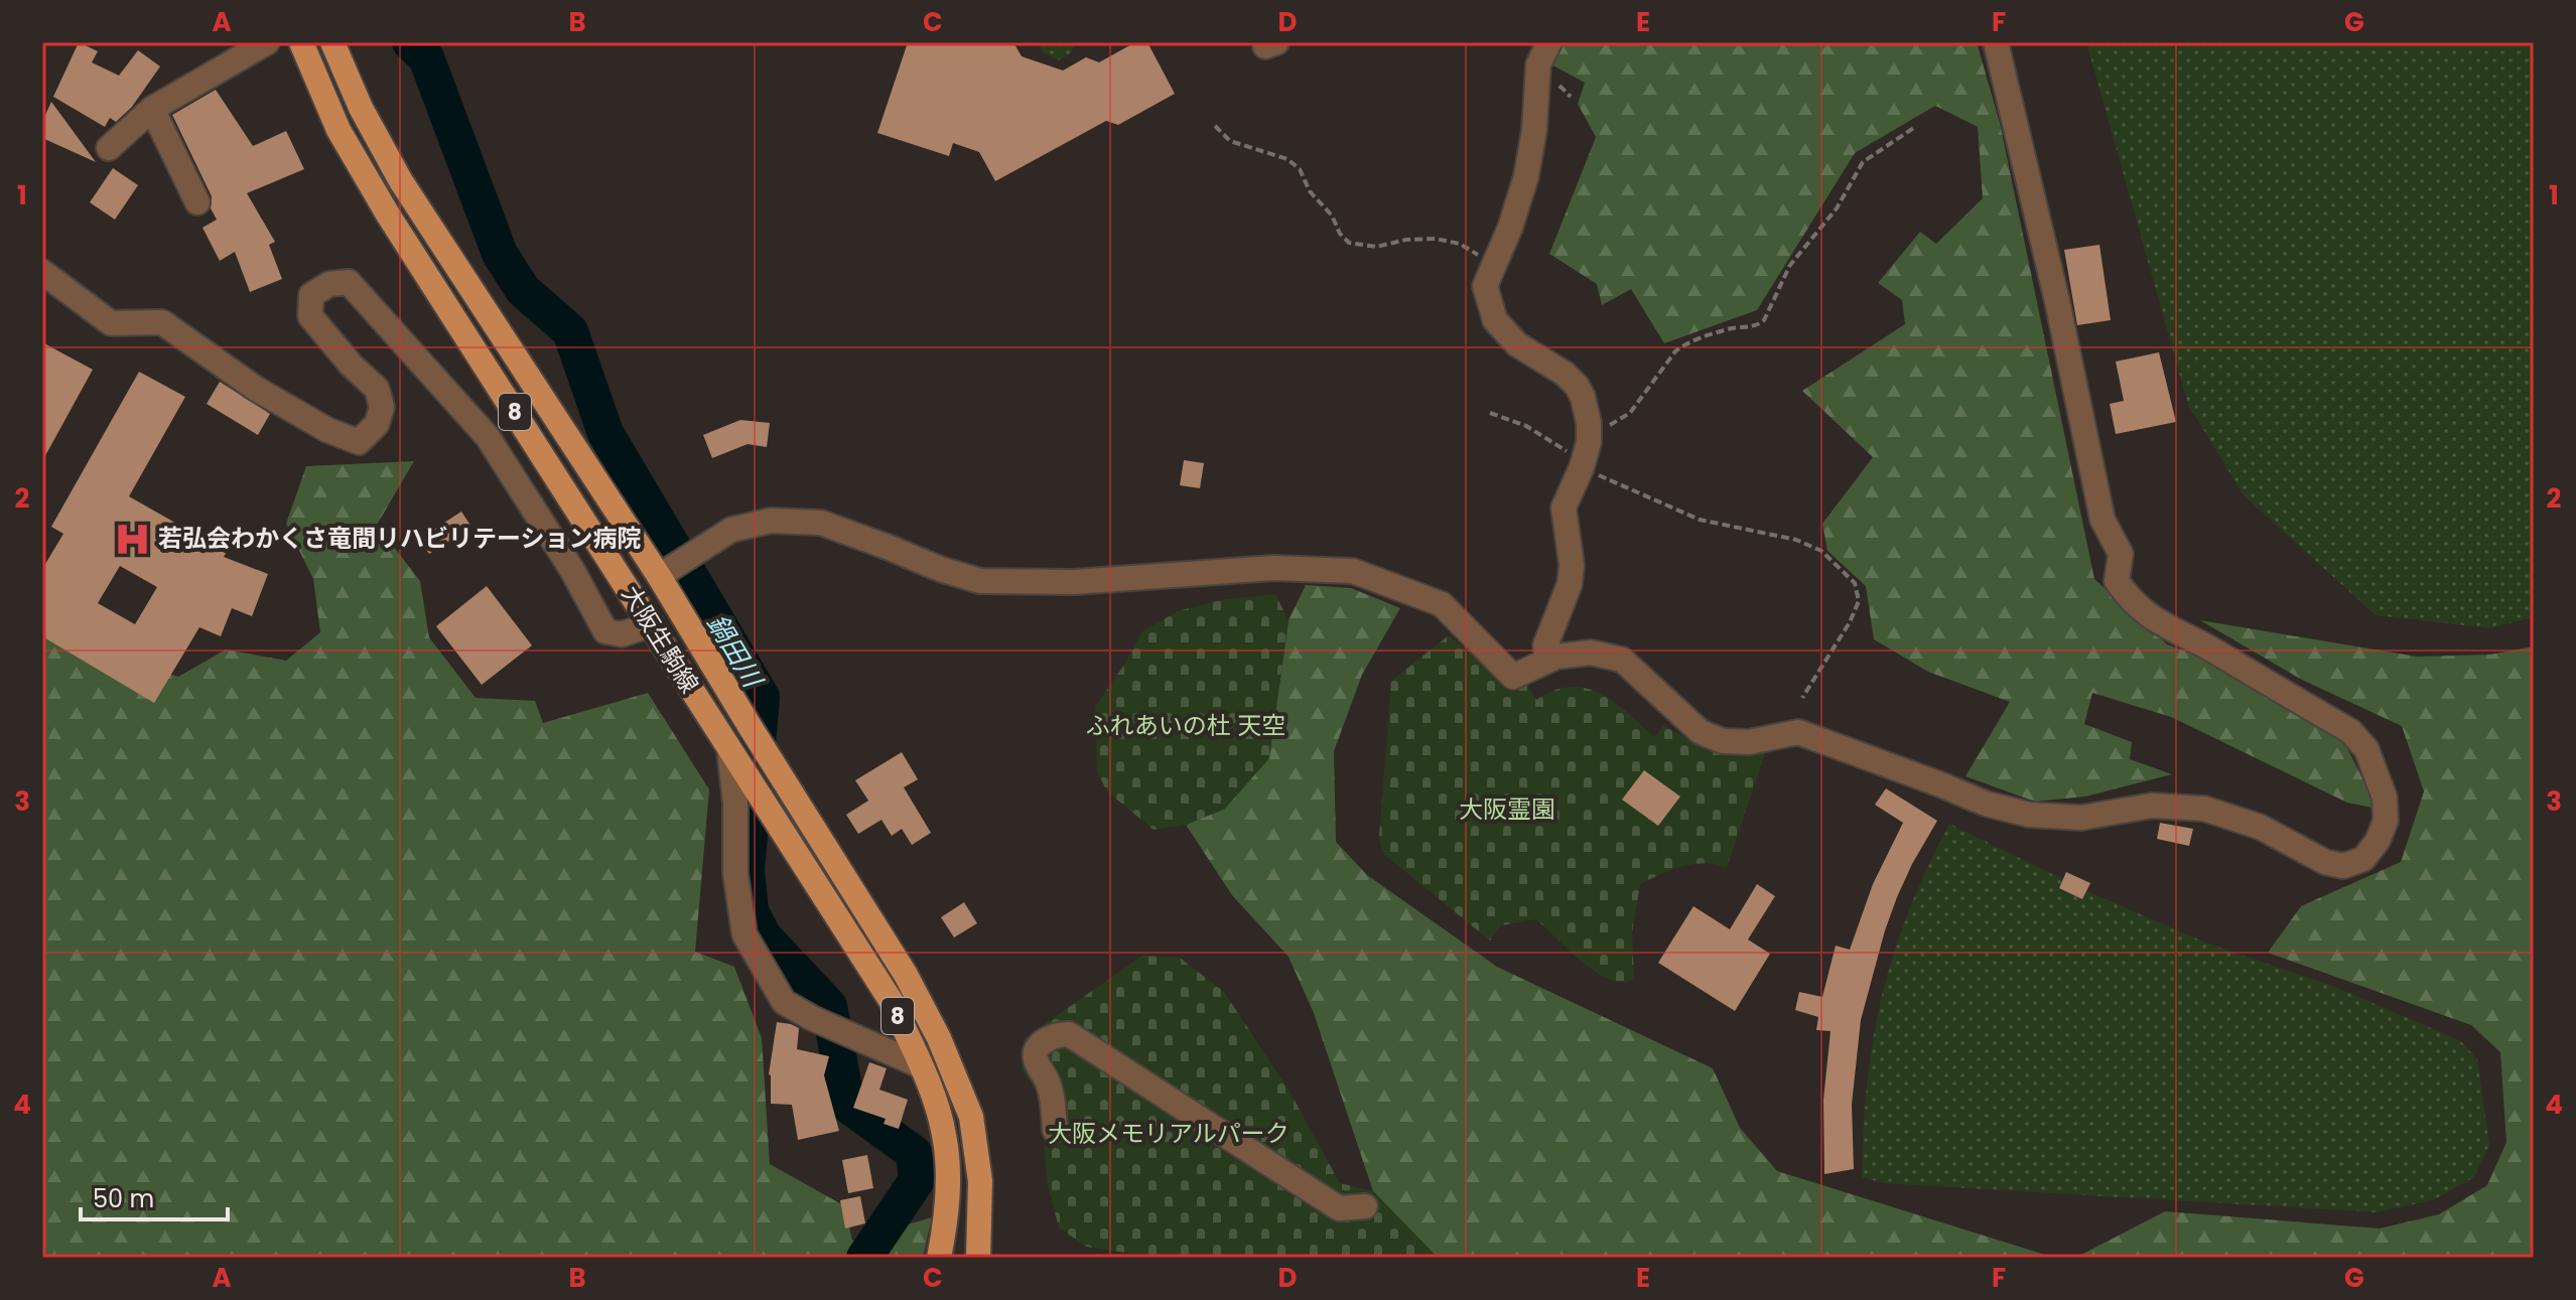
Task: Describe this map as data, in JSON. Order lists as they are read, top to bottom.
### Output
{
  "streets": {
    "main road": ["8", "大阪生駒線"]
  },
  "water": ["鍋田川"],
  "parks": ["ふれあいの杜 天空", "大阪霊園", "大阪メモリアルパーク"],
  "places": {
    "hospital": ["若弘会わかくさ竜間リハビリテーション病院"]
  },
  "scale_bar": "50 m",
  "grid": {
    "columns": [
      "A",
      "B",
      "C",
      "D",
      "E",
      "F",
      "G"
    ],
    "rows": [
      "1",
      "2",
      "3",
      "4"
    ]
  }
}
